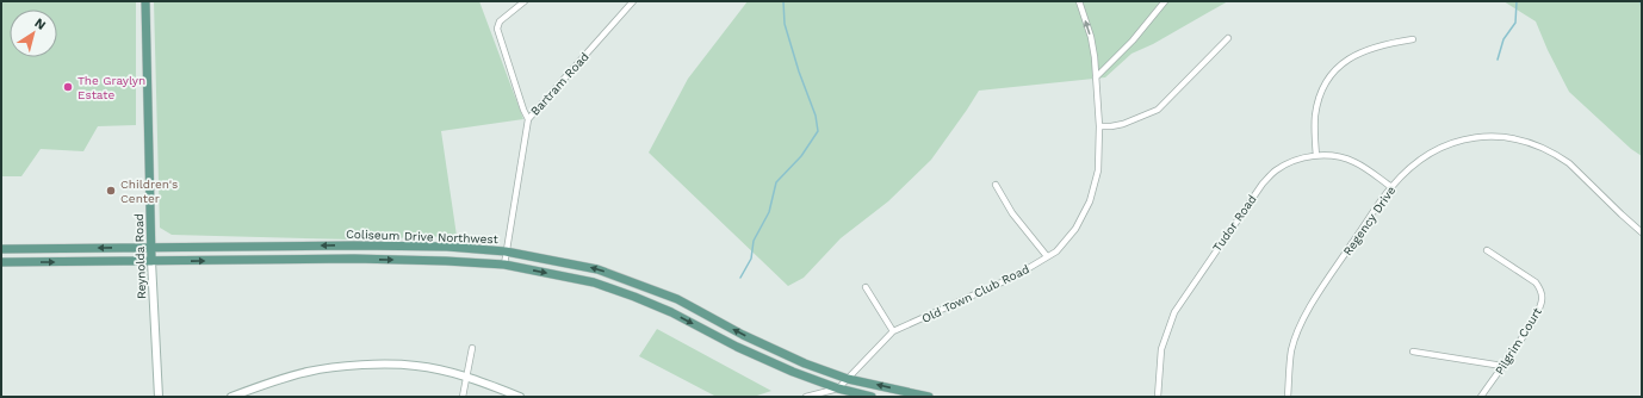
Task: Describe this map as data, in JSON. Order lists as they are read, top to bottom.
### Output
{
  "streets": {
    "main road": ["Coliseum Drive Northwest", "Reynolda Road"],
    "street": [
      "Bartram Road",
      "Regency Drive",
      "Tudor Road",
      "Old Town Club Road",
      "Pilgrim Court"
    ]
  },
  "crossings": [
    ["Bartram Road", "Coliseum Drive Northwest"],
    ["Regency Drive", "Tudor Road"],
    ["Coliseum Drive Northwest", "Reynolda Road"],
    ["Coliseum Drive Northwest", "Old Town Club Road"]
  ],
  "places": ["The Graylyn Estate", "Children's Center"],
  "north": "top right"
}
